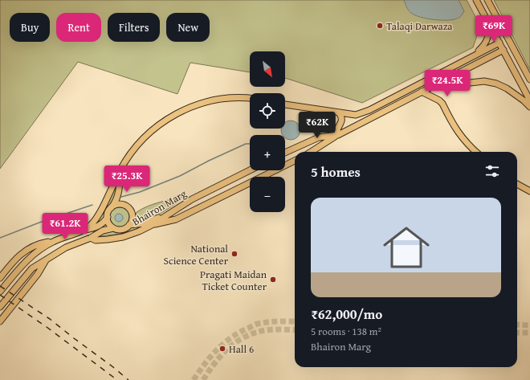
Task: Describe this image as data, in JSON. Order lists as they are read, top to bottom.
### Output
{
  "streets": {
    "main road": ["Bhairon Marg"]
  },
  "places": [
    "Talaqi Darwaza",
    "National Science Center",
    "Pragati Maidan Ticket Counter",
    "Hall 6"
  ],
  "north": "bottom right",
  "page": {
    "chip": [
      "Buy",
      "Rent",
      "Filters",
      "New"
    ],
    "price": [
      "₹69K",
      "₹24.5K",
      "₹62K",
      "₹25.3K",
      "₹61.2K"
    ],
    "map_buttons": ["+", "−"],
    "heading": "5 homes",
    "list": [
      {
        "name": "₹62,000/mo",
        "note": "5 rooms · 138 m² · Bhairon Marg"
      }
    ]
  }
}
